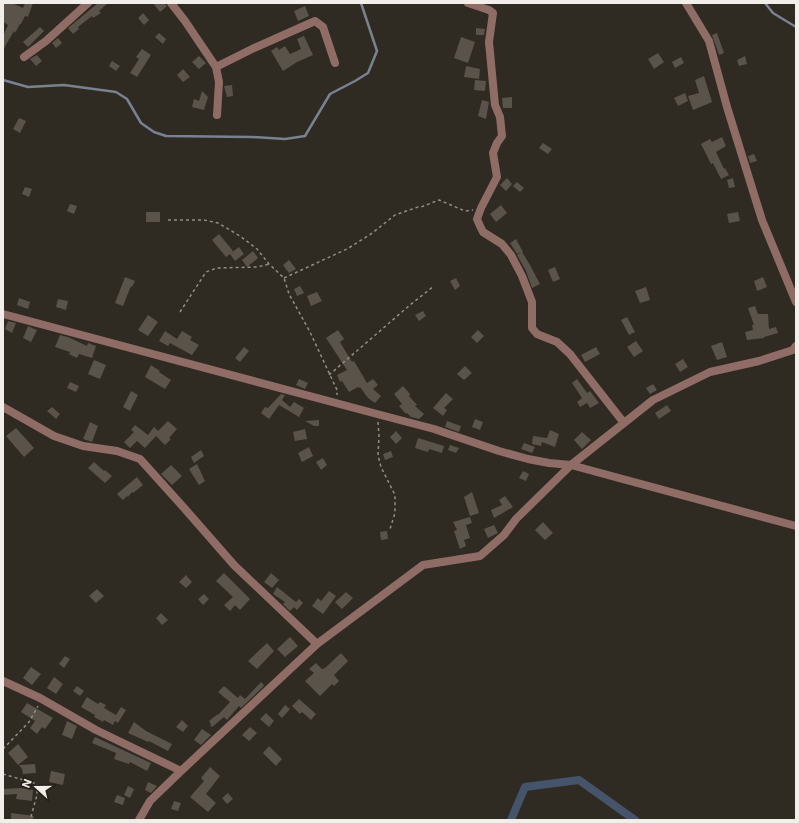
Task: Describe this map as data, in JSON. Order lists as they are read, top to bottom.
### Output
{
  "north": "left"
}
